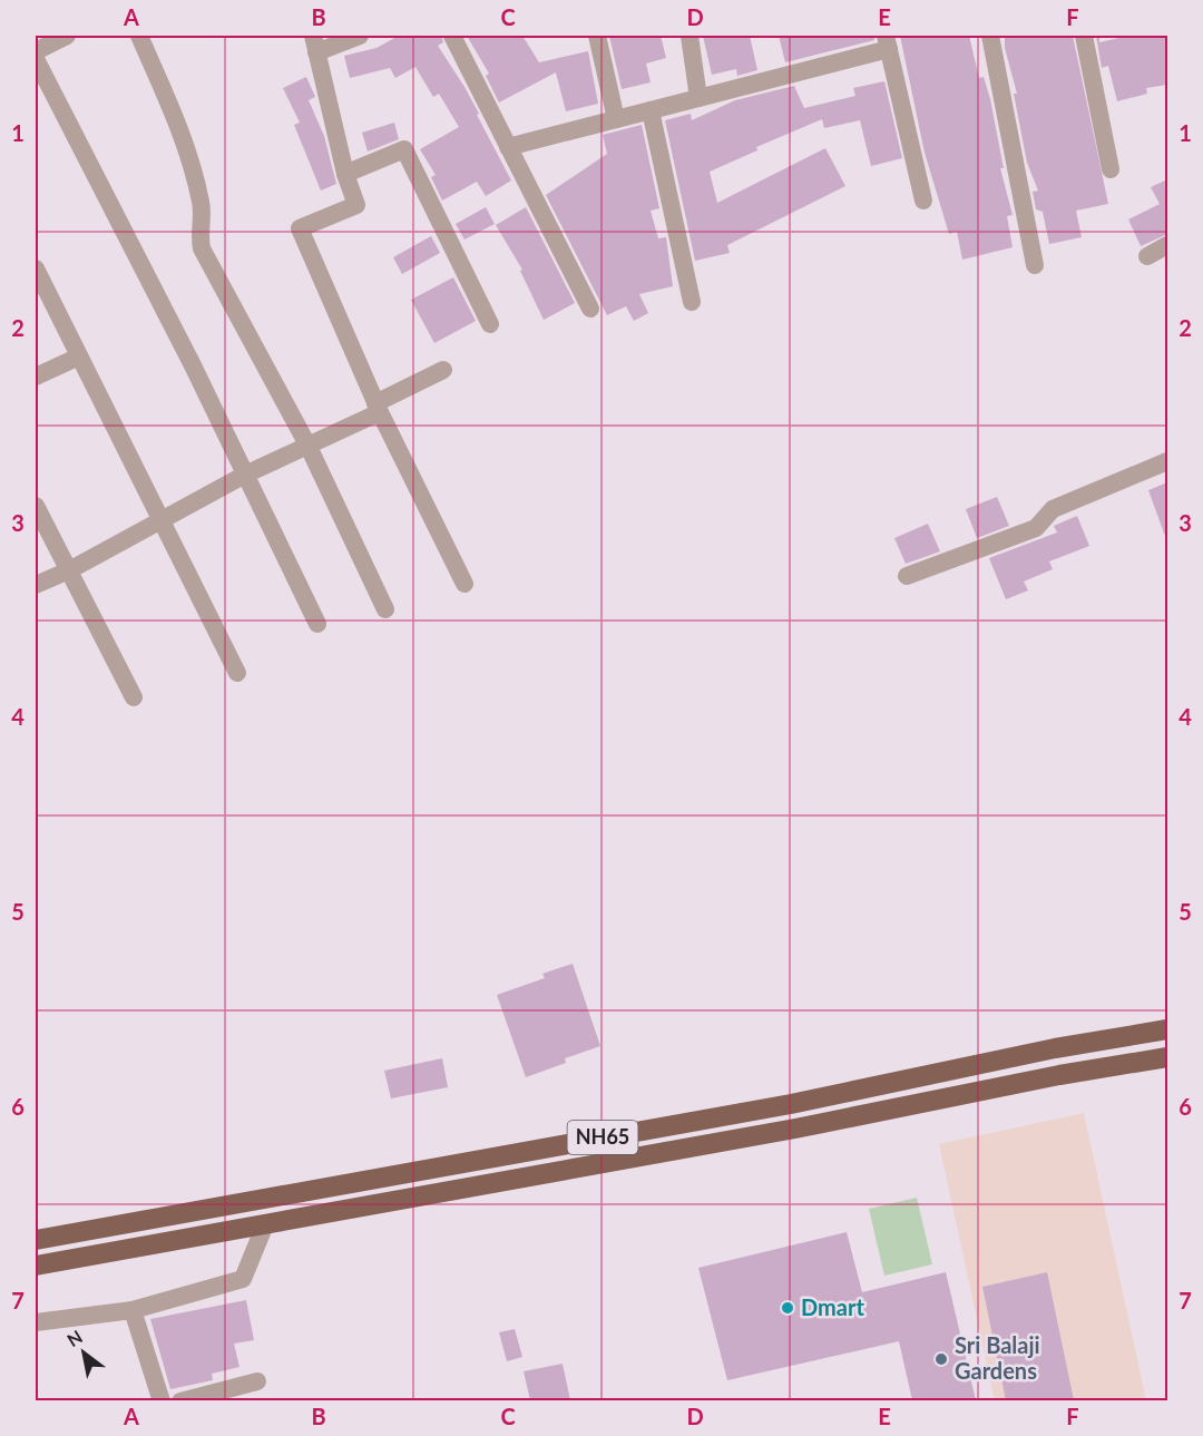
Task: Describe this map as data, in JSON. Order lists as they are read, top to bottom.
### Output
{
  "streets": {
    "highway": ["NH65"]
  },
  "places": ["Dmart", "Sri Balaji Gardens"],
  "north": "top left",
  "grid": {
    "columns": [
      "A",
      "B",
      "C",
      "D",
      "E",
      "F"
    ],
    "rows": [
      "1",
      "2",
      "3",
      "4",
      "5",
      "6",
      "7"
    ]
  }
}
